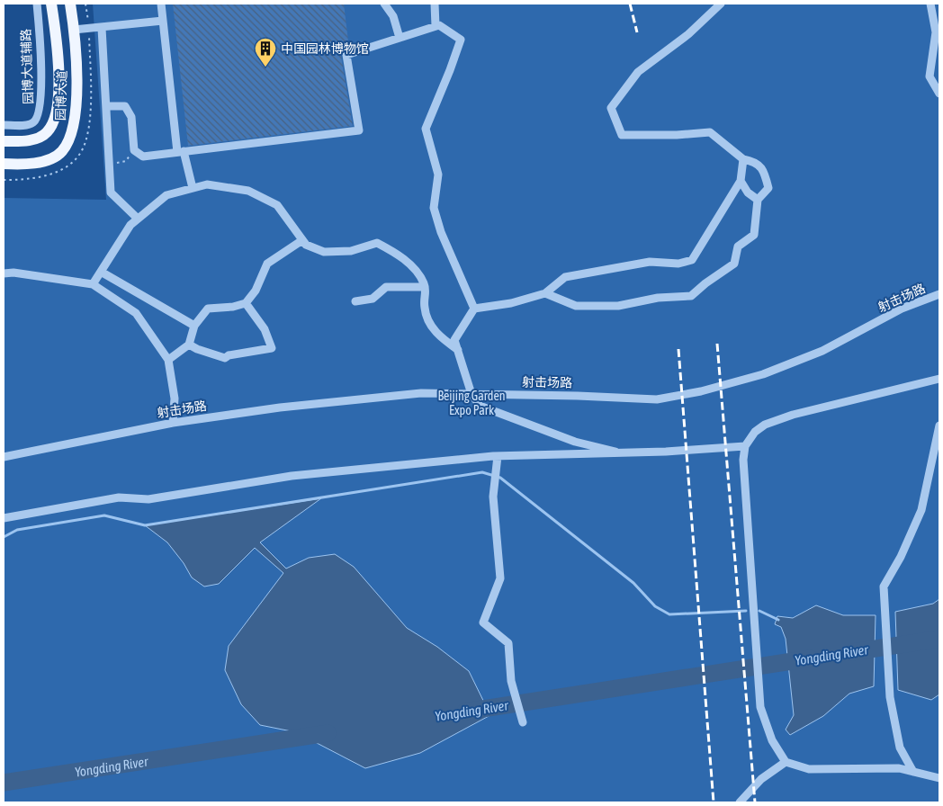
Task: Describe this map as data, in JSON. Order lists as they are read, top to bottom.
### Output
{
  "streets": {
    "main road": ["园博大道"],
    "street": ["园博大道辅路", "射击场路"]
  },
  "water": ["Yongding River"],
  "parks": ["Beijing Garden Expo Park"],
  "places": {
    "building": ["中国园林博物馆"]
  }
}
